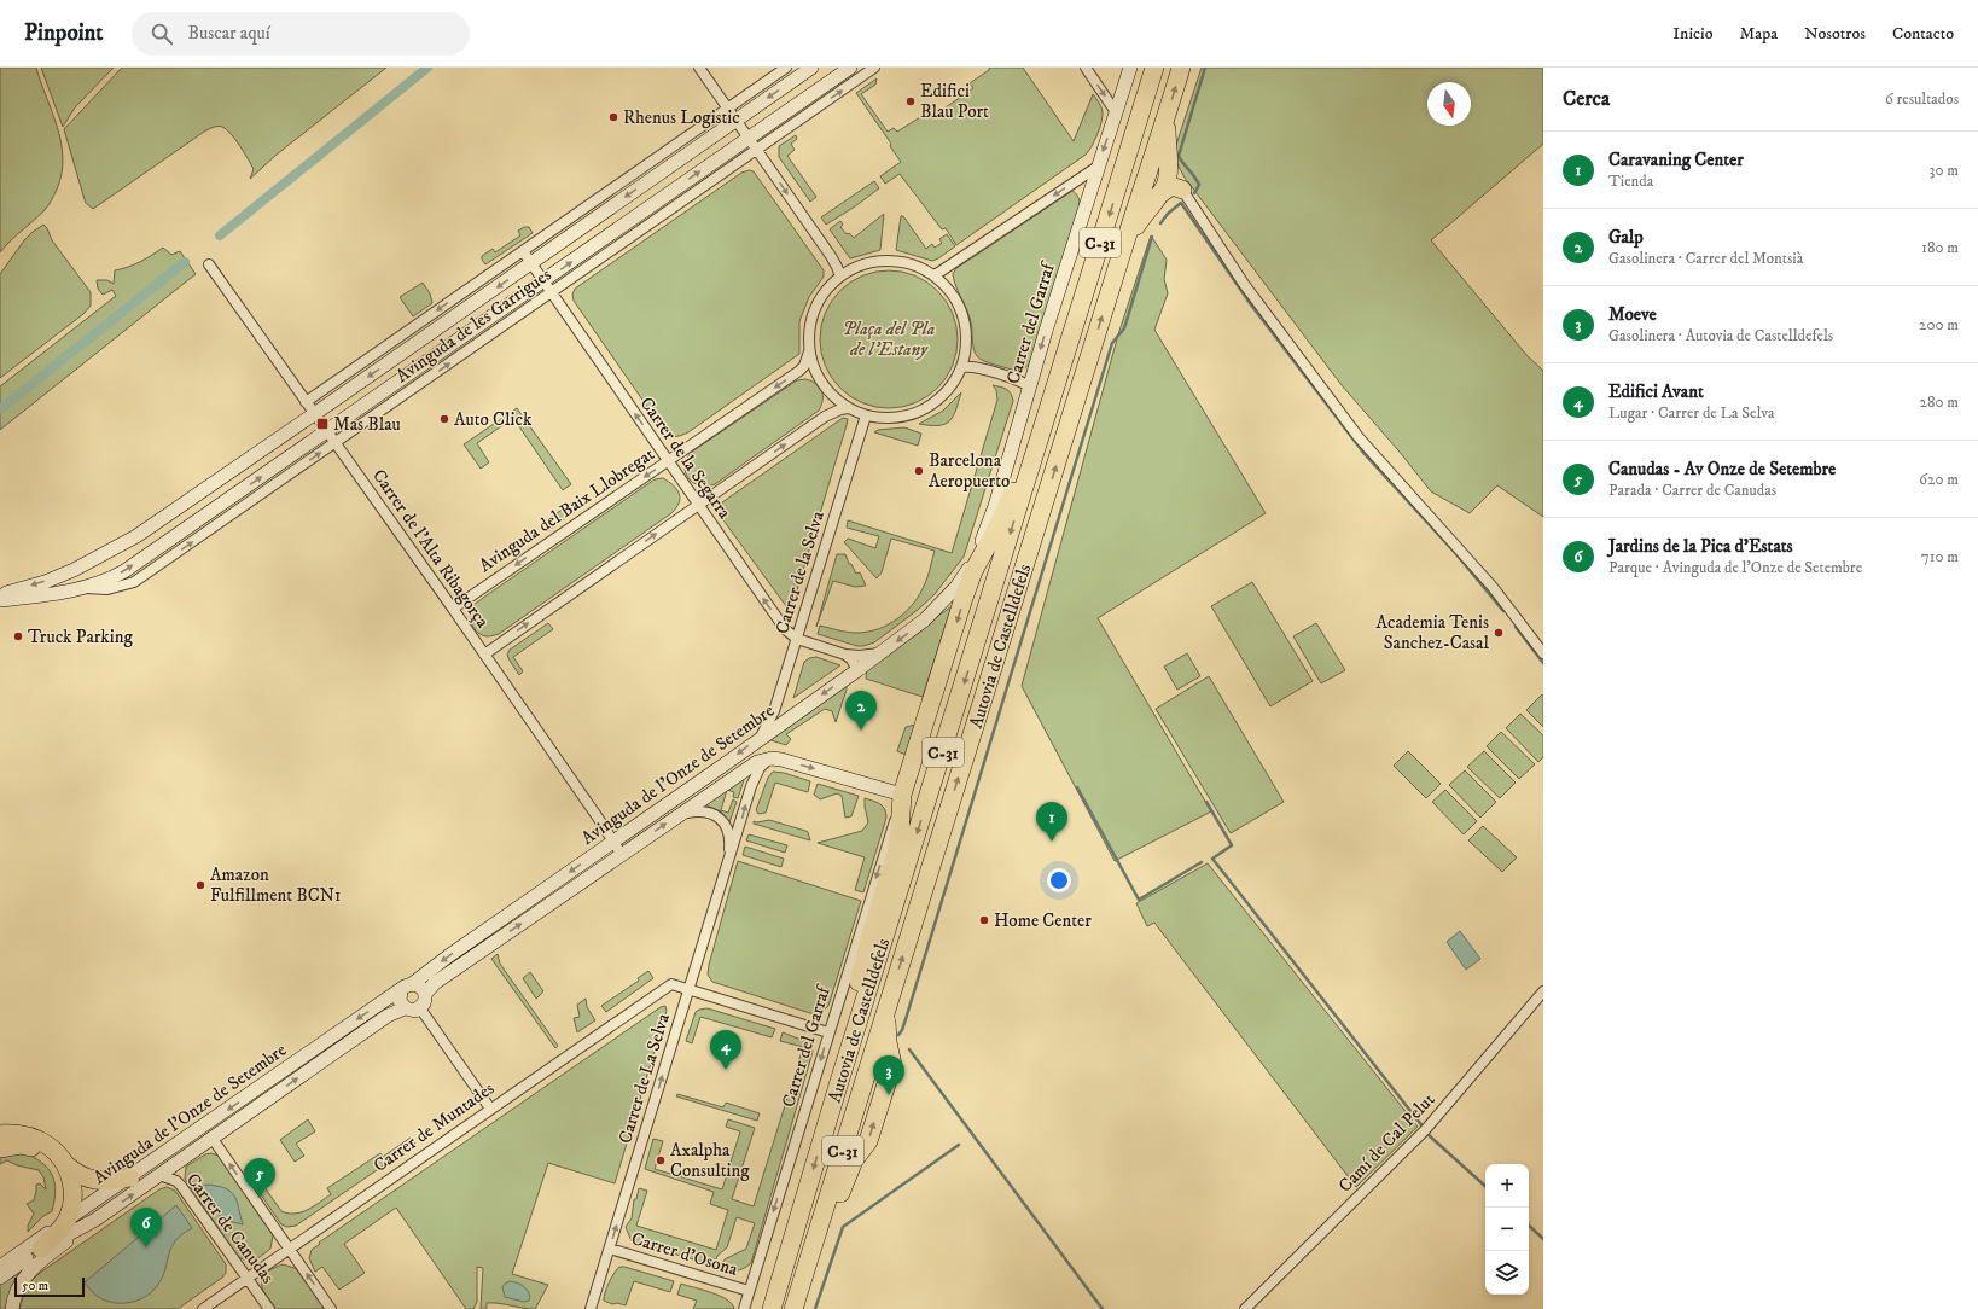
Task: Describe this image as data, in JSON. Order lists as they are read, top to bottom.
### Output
{
  "streets": {
    "highway": ["C-31", "Autovia de Castelldefels"],
    "main road": ["Carrer del Garraf", "Avinguda de les Garrigues", "Avinguda de l'Onze de Setembre"],
    "street": [
      "Carrer de la Segarra",
      "Avinguda del Baix Llobregat",
      "Carrer de l'Alta Ribagorça",
      "Carrer de la Selva",
      "Carrer de La Selva",
      "Carrer de Muntades",
      "Camí de Cal Pelut",
      "Carrer de Canudas",
      "Carrer d'Osona"
    ]
  },
  "crossings": [
    ["Carrer del Garraf", "Avinguda de l'Onze de Setembre"],
    ["Carrer del Garraf", "Carrer d'Osona"],
    ["Avinguda de les Garrigues", "Carrer de la Segarra"],
    ["Avinguda de les Garrigues", "Carrer de l'Alta Ribagorça"],
    ["Carrer de la Segarra", "Avinguda del Baix Llobregat"],
    ["Carrer de la Segarra", "Carrer de la Selva"],
    ["Carrer de la Segarra", "Avinguda de l'Onze de Setembre"],
    ["Avinguda del Baix Llobregat", "Carrer de l'Alta Ribagorça"],
    ["Avinguda del Baix Llobregat", "Carrer de la Selva"],
    ["Carrer de l'Alta Ribagorça", "Avinguda de l'Onze de Setembre"],
    ["Carrer de la Selva", "Avinguda de l'Onze de Setembre"],
    ["Avinguda de l'Onze de Setembre", "Carrer de La Selva"],
    ["Avinguda de l'Onze de Setembre", "Carrer de Canudas"],
    ["Carrer de La Selva", "Carrer de Muntades"],
    ["Carrer de La Selva", "Carrer d'Osona"],
    ["Carrer de Muntades", "Carrer de Canudas"]
  ],
  "one_way": ["Carrer del Garraf", "Carrer de la Segarra", "Carrer de La Selva"],
  "parks": ["Plaça del Pla de l'Estany"],
  "places": {
    "other": [
      "Edifici Blau Port",
      "Rhenus Logistic",
      "Auto Click",
      "Barcelona Aeropuerto",
      "Academia Tenis Sanchez-Casal",
      "Truck Parking",
      "Amazon Fulfillment BCN1",
      "Home Center",
      "Axalpha Consulting"
    ],
    "transit": ["Mas Blau"]
  },
  "scale_bar": "50 m",
  "north": "bottom",
  "page": {
    "header": "Pinpoint",
    "search": "Buscar aquí",
    "nav": [
      "Inicio",
      "Mapa",
      "Nosotros",
      "Contacto"
    ],
    "heading": ["Cerca", "6 resultados"],
    "list": [
      {
        "mark": "1",
        "name": "Caravaning Center",
        "note": "Tienda",
        "value": "30 m"
      },
      {
        "mark": "2",
        "name": "Galp",
        "note": "Gasolinera · Carrer del Montsià",
        "value": "180 m"
      },
      {
        "mark": "3",
        "name": "Moeve",
        "note": "Gasolinera · Autovia de Castelldefels",
        "value": "200 m"
      },
      {
        "mark": "4",
        "name": "Edifici Avant",
        "note": "Lugar · Carrer de La Selva",
        "value": "280 m"
      },
      {
        "mark": "5",
        "name": "Canudas - Av Onze de Setembre",
        "note": "Parada · Carrer de Canudas",
        "value": "620 m"
      },
      {
        "mark": "6",
        "name": "Jardins de la Pica d'Estats",
        "note": "Parque · Avinguda de l'Onze de Setembre",
        "value": "710 m"
      }
    ],
    "pins": [
      "2",
      "1",
      "4",
      "3",
      "5",
      "6"
    ],
    "map_buttons": ["+", "−"],
    "scale": "50 m"
  }
}
